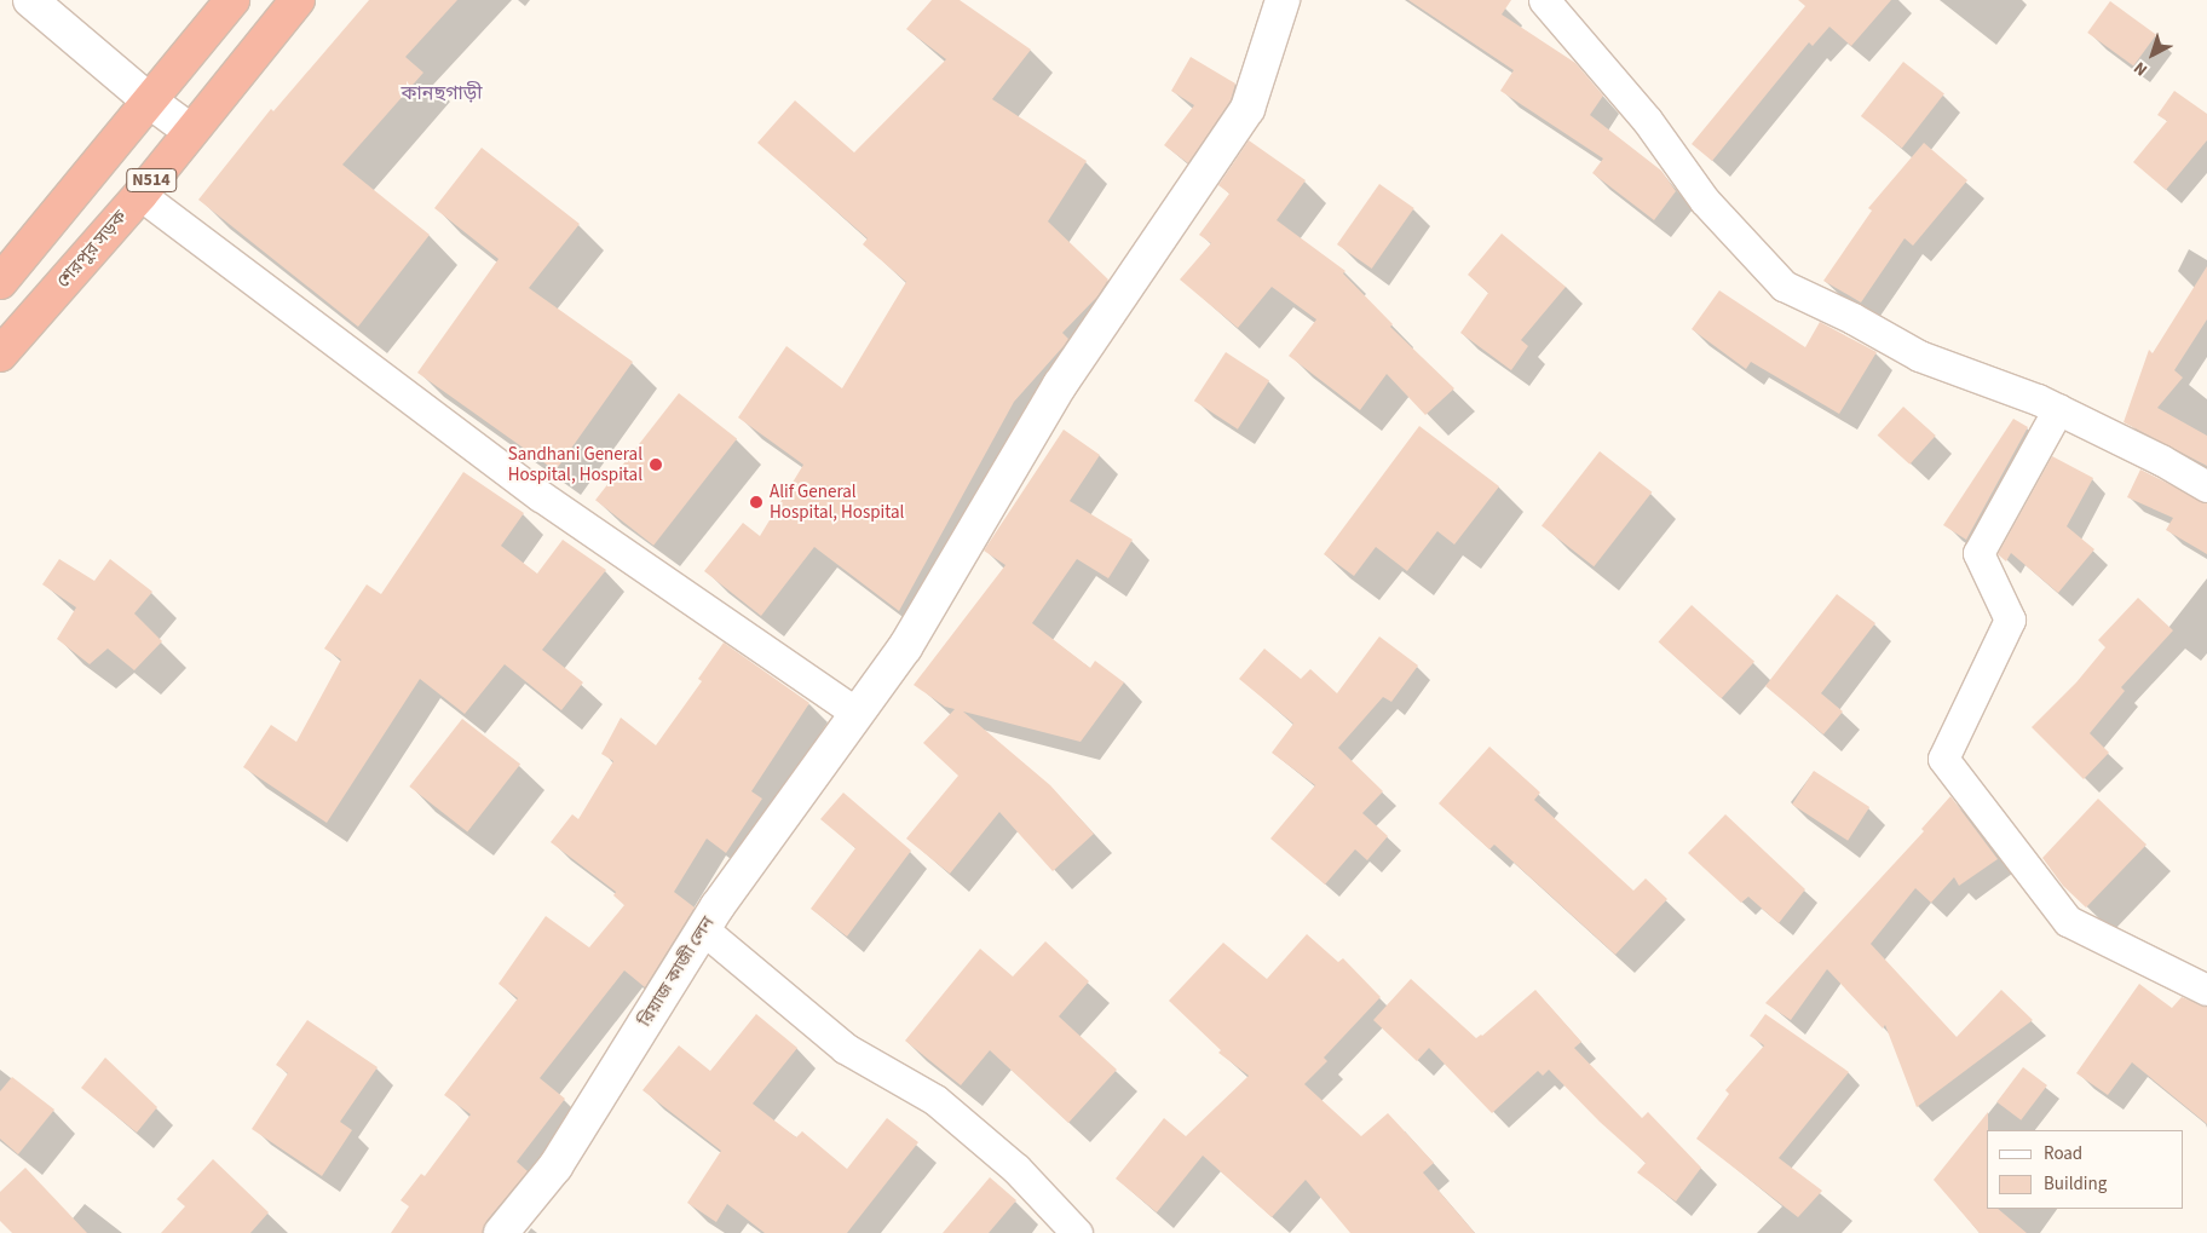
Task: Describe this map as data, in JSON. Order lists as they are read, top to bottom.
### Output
{
  "streets": {
    "highway": ["N514", "শেরপুর সড়ক"],
    "street": ["রিয়াজ কাজী লেন"]
  },
  "districts": ["কানছগাড়ী"],
  "places": ["Sandhani General Hospital, Hospital", "Alif General Hospital, Hospital"],
  "legend": ["Road", "Building"],
  "north": "bottom left"
}
